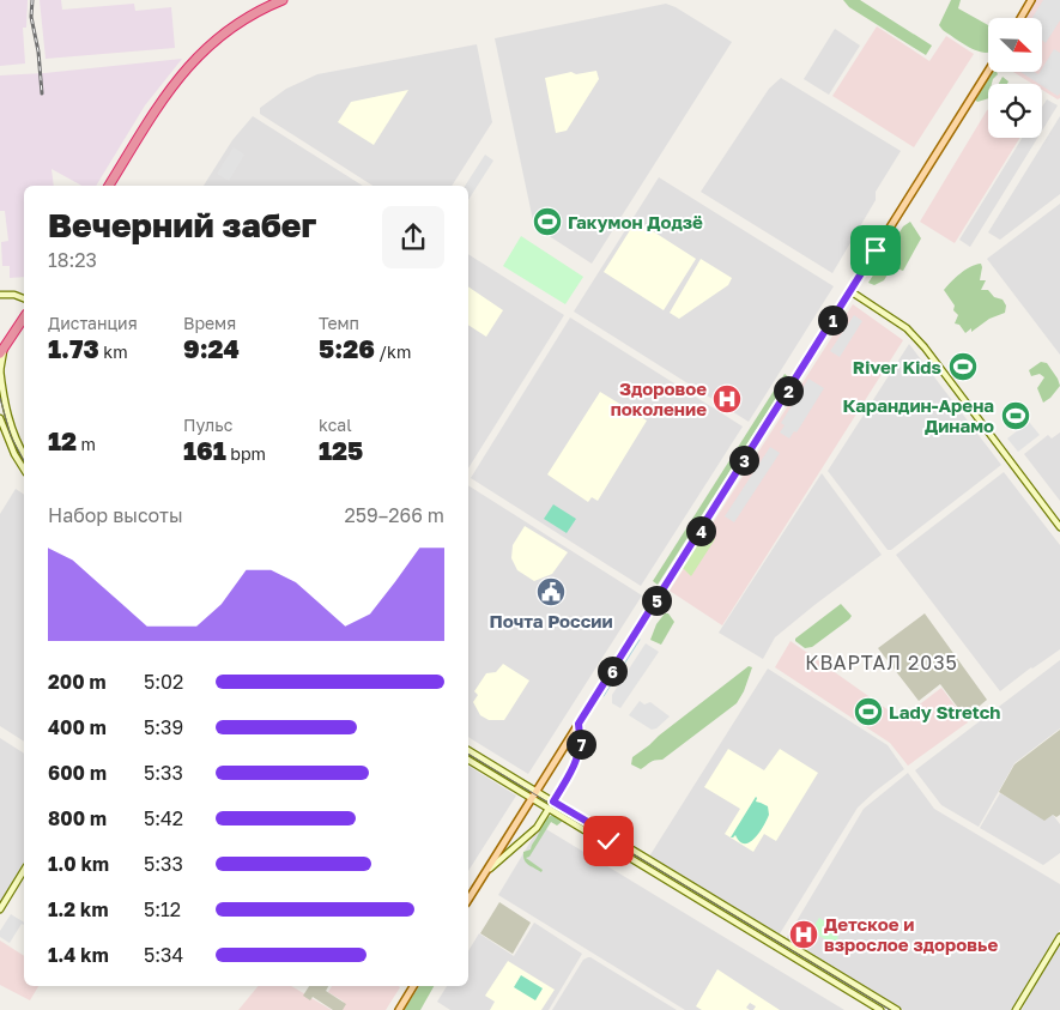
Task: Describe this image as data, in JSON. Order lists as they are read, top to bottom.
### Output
{
  "districts": ["КВАРТАЛ 2035"],
  "places": {
    "sports": [
      "Гакумон Додзё",
      "River Kids",
      "Карандин-Арена Динамо",
      "Lady Stretch"
    ],
    "hospital": ["Здоровое поколение", "Детское и взрослое здоровье"],
    "public building": ["Почта России"]
  },
  "north": "bottom right",
  "page": {
    "heading": ["Вечерний забег", "18:23"],
    "stats": [
      ["Дистанция", "1.73 km"],
      ["Время", "9:24"],
      ["Темп", "5:26 /km"],
      ["12 m"],
      ["Пульс", "161 bpm"],
      ["kcal", "125"]
    ],
    "pins": [
      "1",
      "2",
      "3",
      "4",
      "5",
      "6",
      "7"
    ],
    "chart": ["Набор высоты", "259–266 m"],
    "list": [
      {
        "name": "200 m",
        "note": "5:02"
      },
      {
        "name": "400 m",
        "note": "5:39"
      },
      {
        "name": "600 m",
        "note": "5:33"
      },
      {
        "name": "800 m",
        "note": "5:42"
      },
      {
        "name": "1.0 km",
        "note": "5:33"
      },
      {
        "name": "1.2 km",
        "note": "5:12"
      },
      {
        "name": "1.4 km",
        "note": "5:34"
      }
    ]
  }
}
